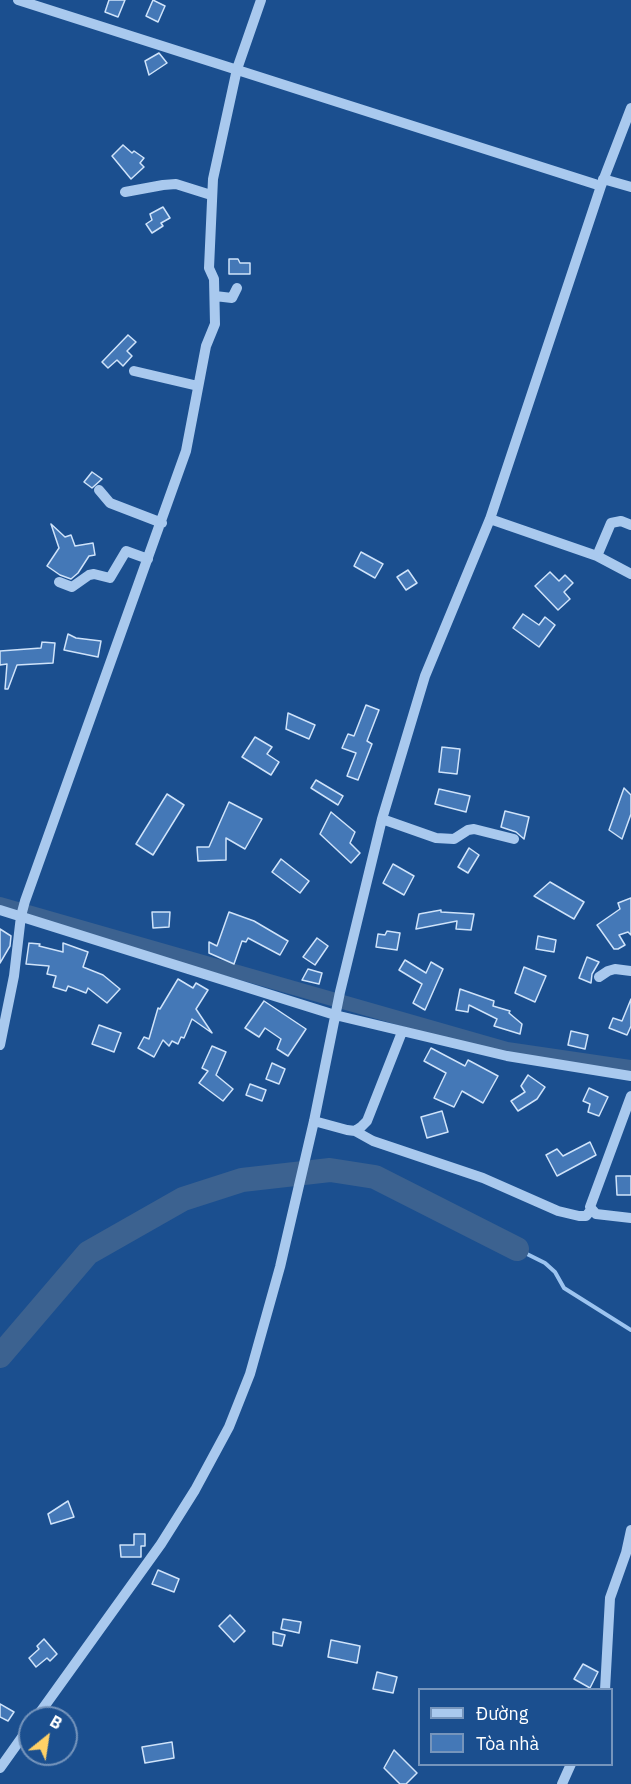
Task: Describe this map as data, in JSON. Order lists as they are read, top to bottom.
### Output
{
  "legend": ["Đường", "Tòa nhà"],
  "north": "top right"
}
